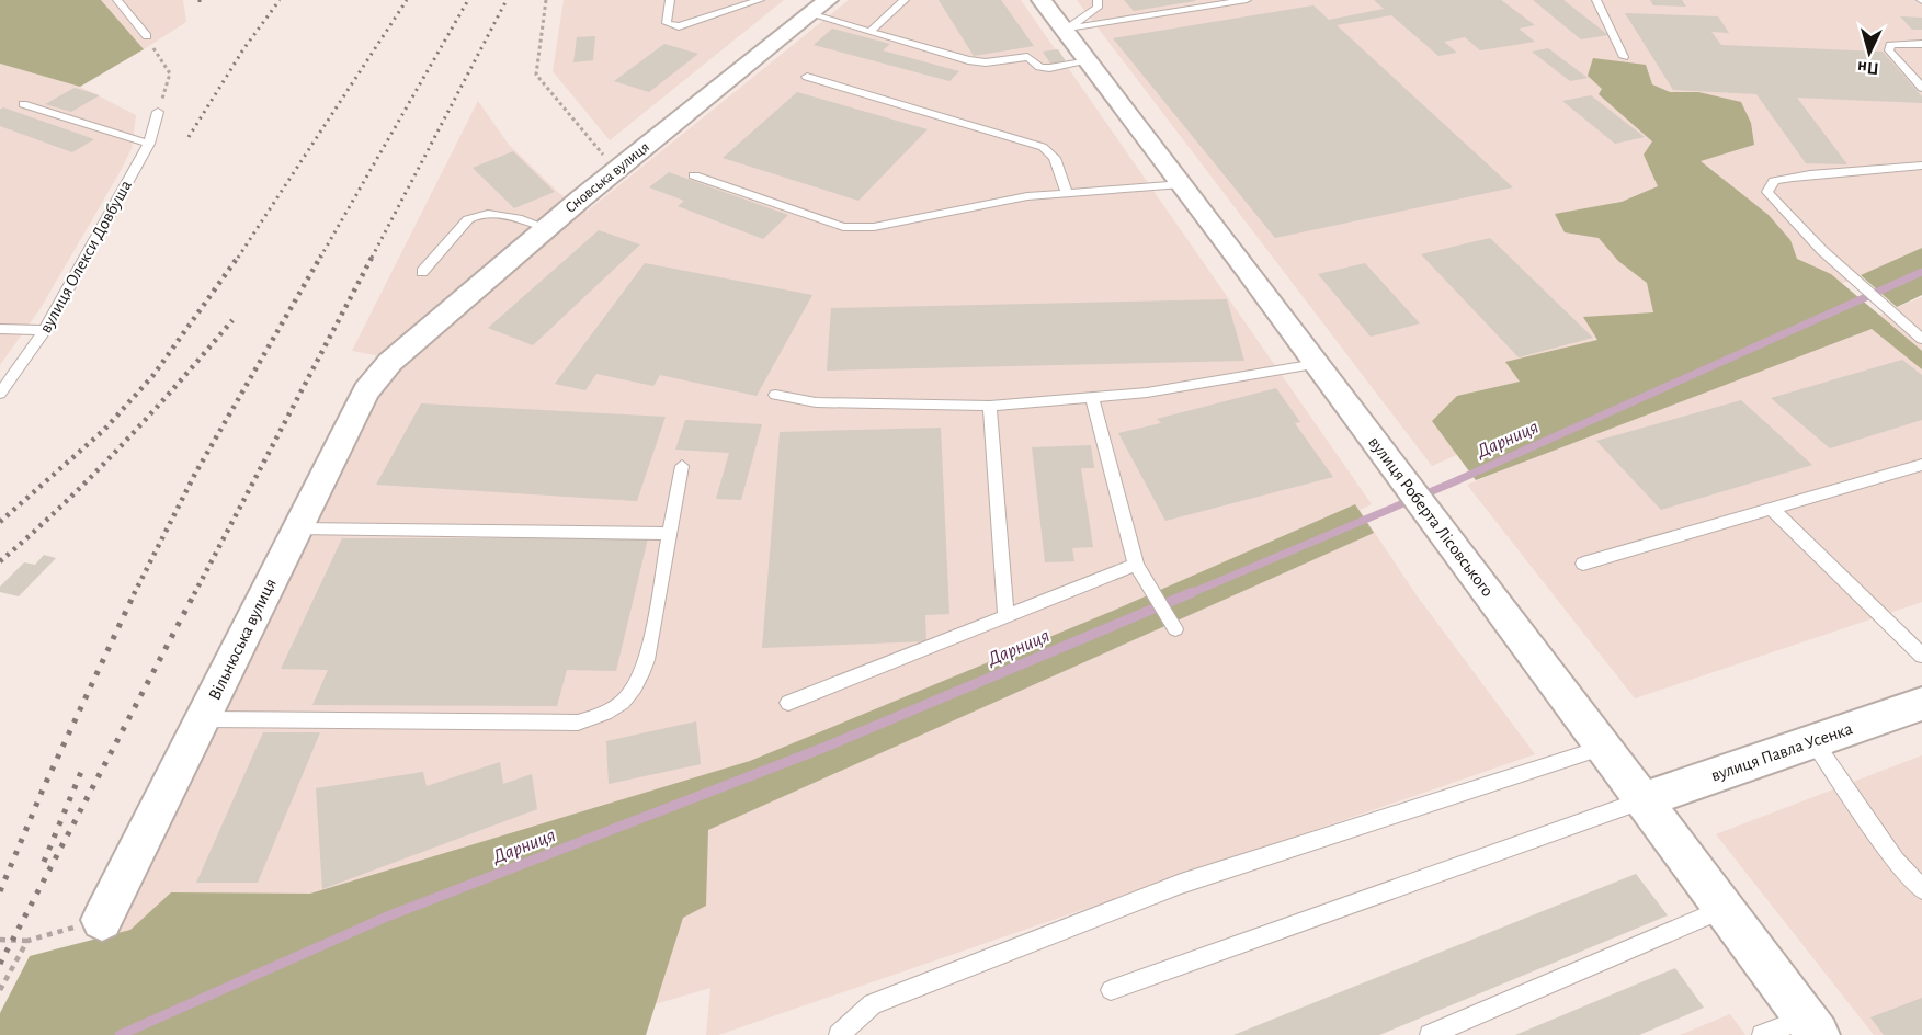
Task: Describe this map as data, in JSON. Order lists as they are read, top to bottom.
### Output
{
  "streets": {
    "street": [
      "Сновська вулиця",
      "вулиця Роберта Лісовського",
      "Вільнюська вулиця",
      "вулиця Павла Усенка"
    ],
    "lane": ["вулиця Олекси Довбуша"]
  },
  "crossings": [
    ["Сновська вулиця", "Вільнюська вулиця"],
    ["вулиця Роберта Лісовського", "вулиця Павла Усенка"]
  ],
  "water": ["Дарниця"],
  "north": "bottom"
}
